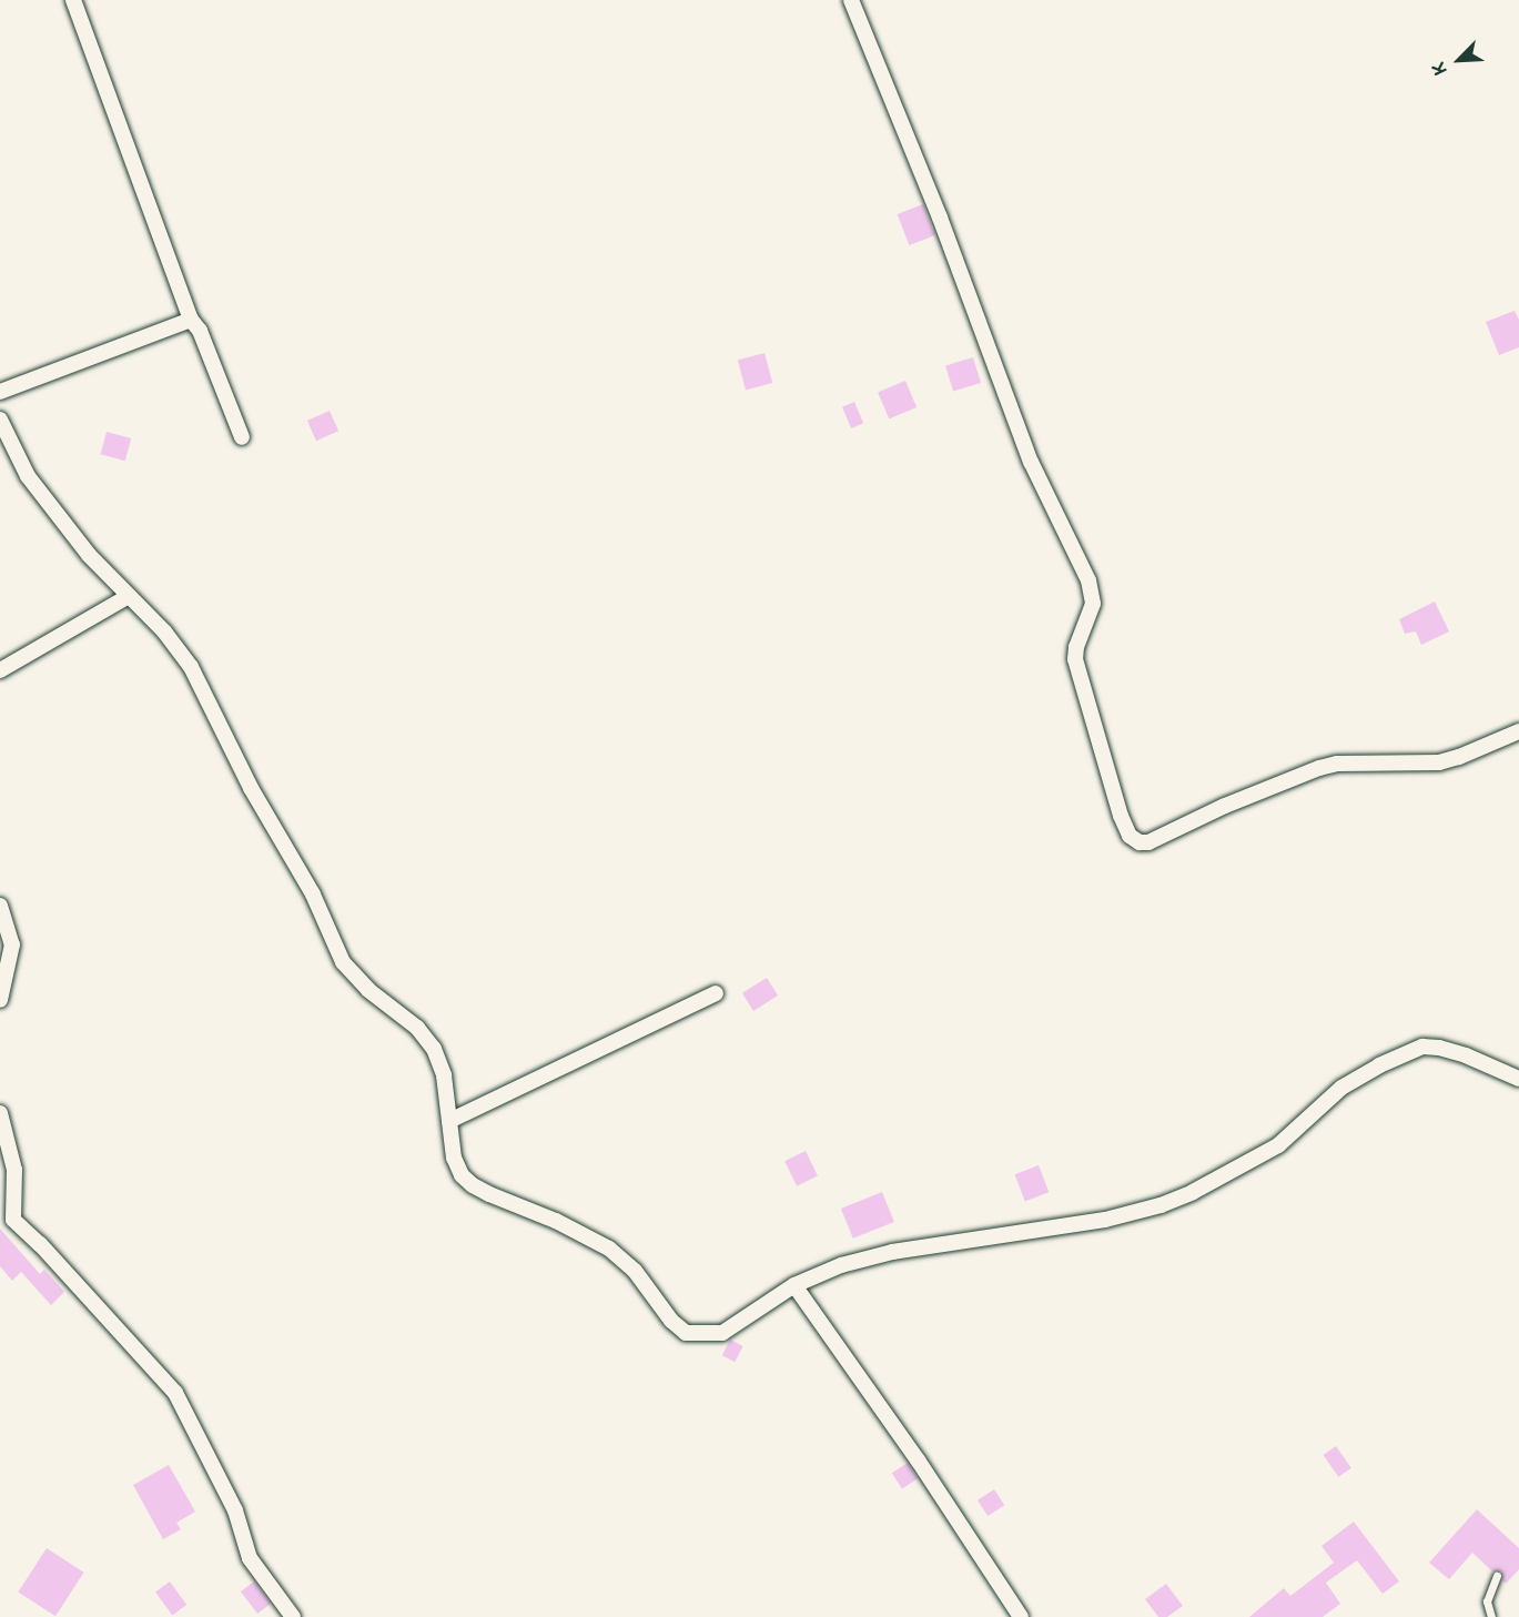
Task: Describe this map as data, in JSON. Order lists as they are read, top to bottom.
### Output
{
  "north": "bottom left"
}
